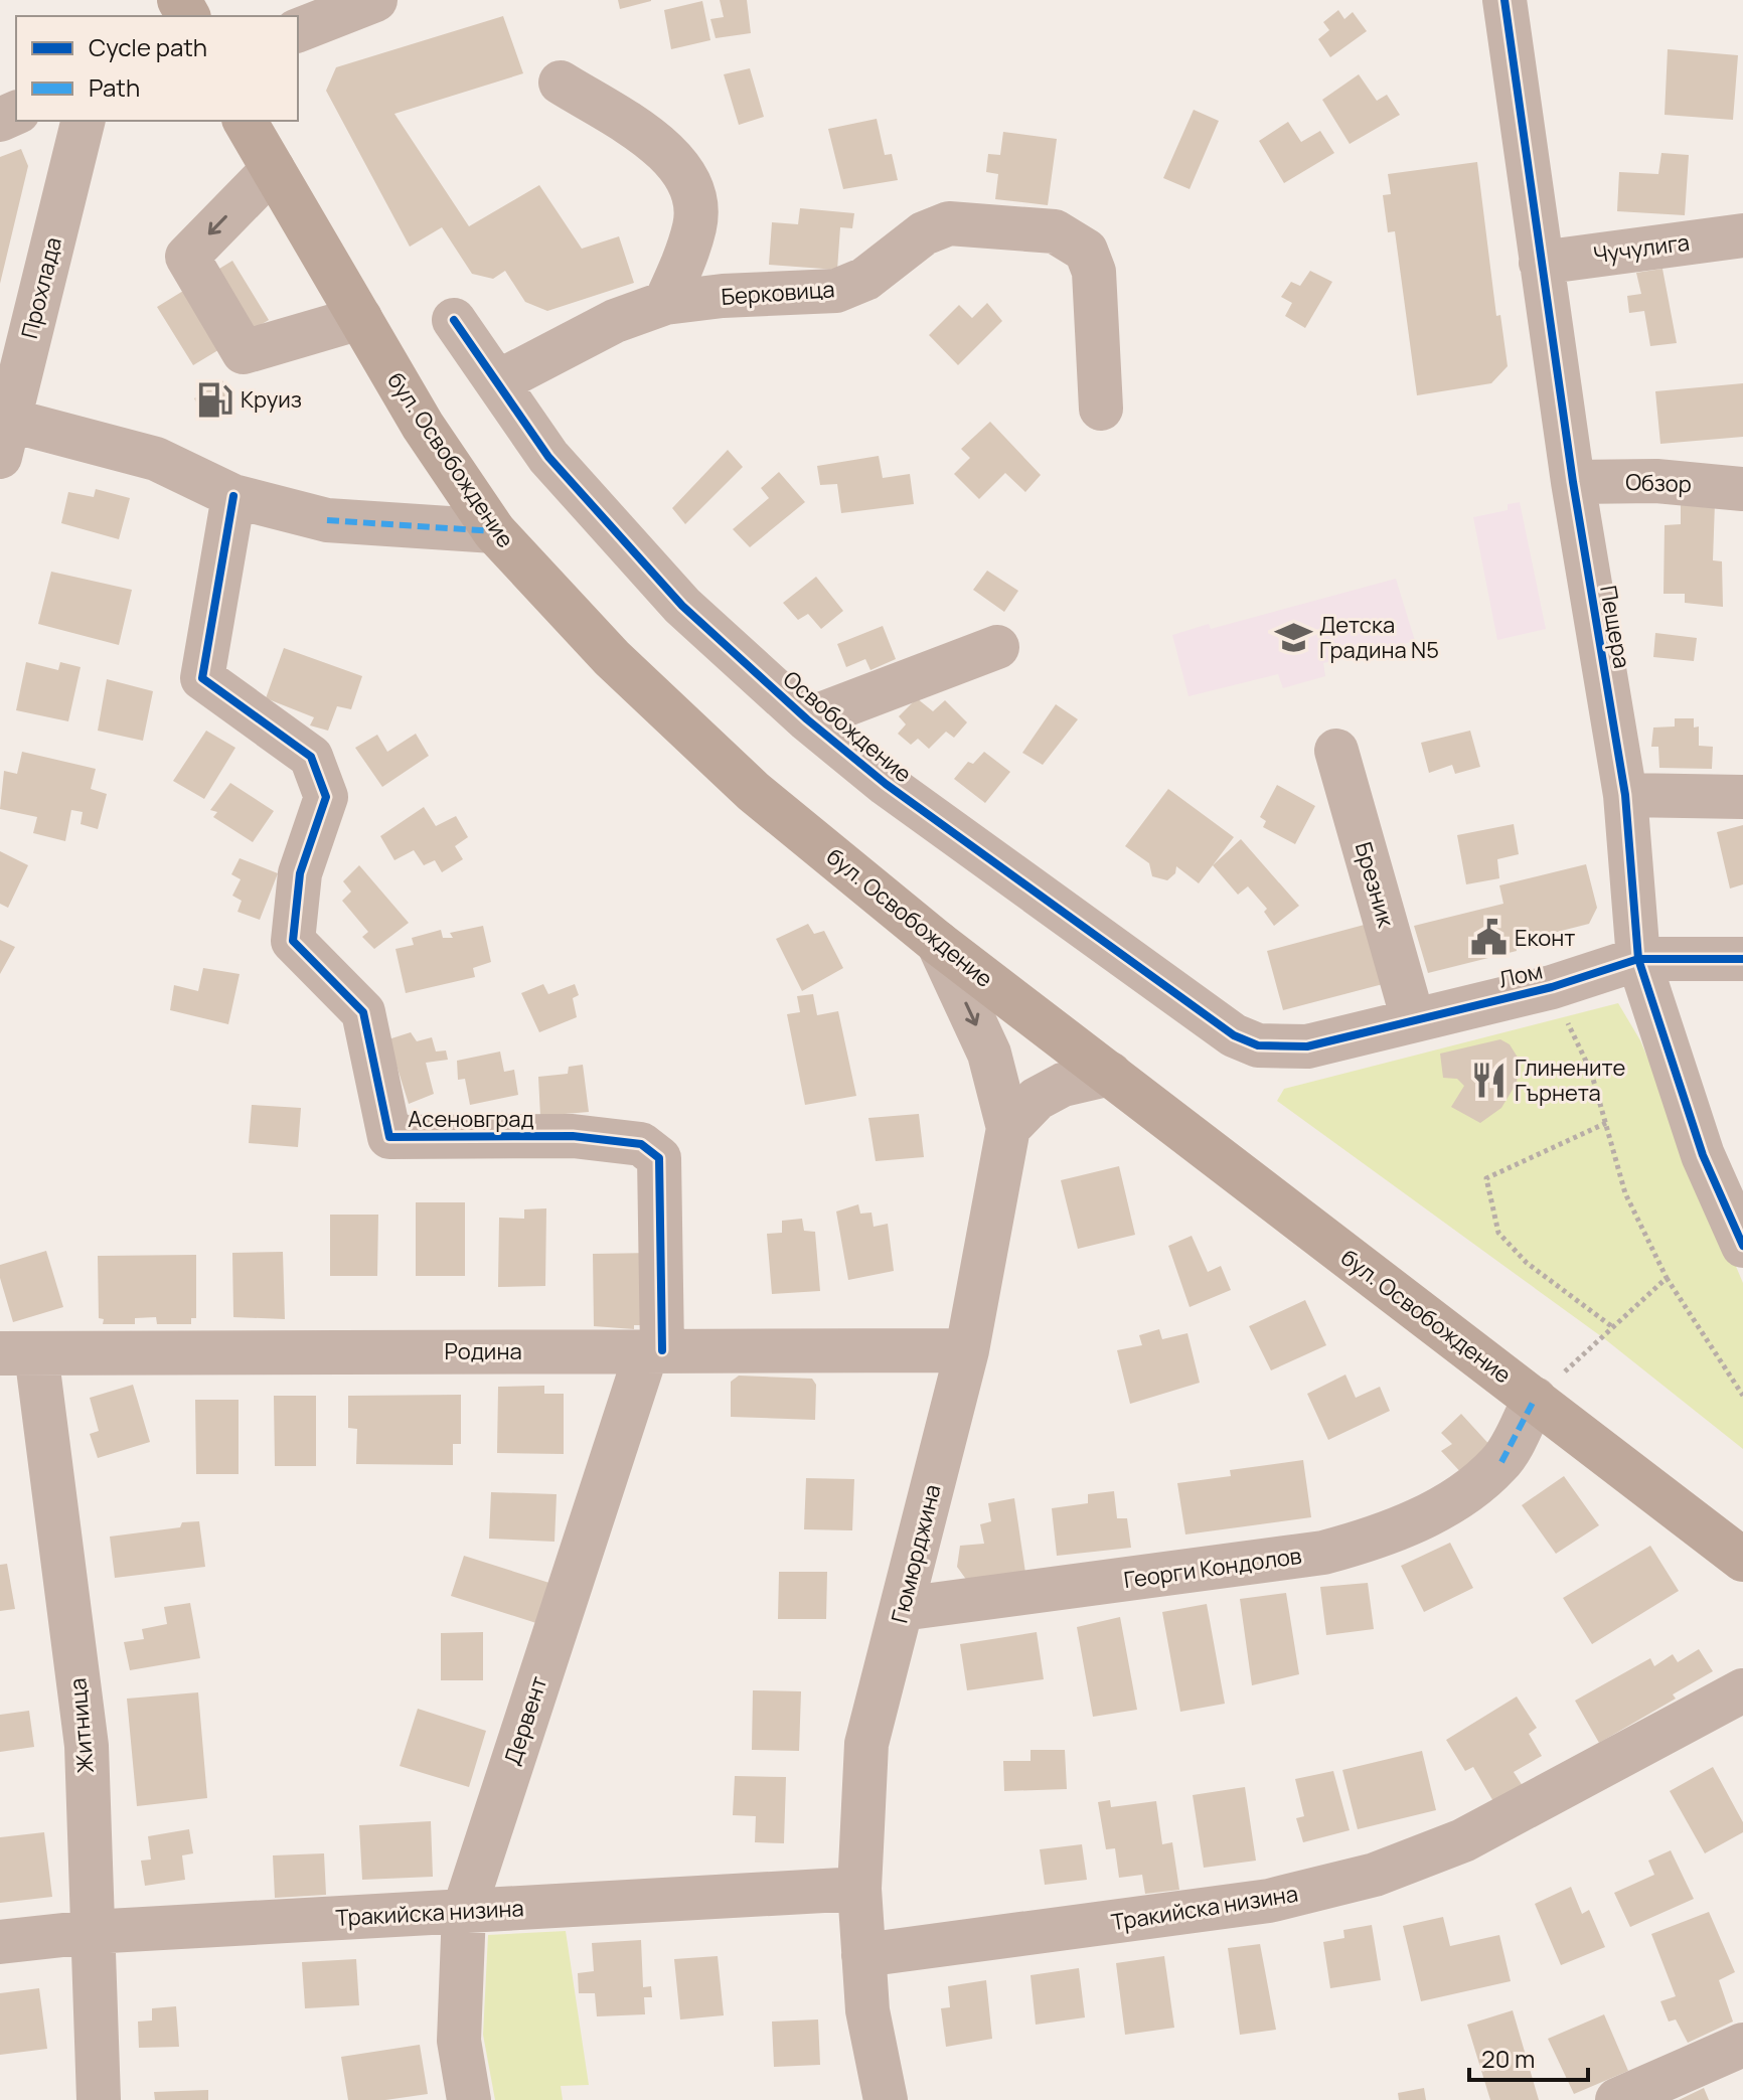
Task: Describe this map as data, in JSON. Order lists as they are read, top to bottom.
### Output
{
  "streets": {
    "main road": ["бул. Освобождение"],
    "street": [
      "Чучулига",
      "Прохлада",
      "Берковица",
      "Обзор",
      "Пещера",
      "Освобождение",
      "Брезник",
      "Лом",
      "Асеновград",
      "Родина",
      "Гюмюрджина",
      "Георги Кондолов",
      "Дервент",
      "Житница",
      "Тракийска низина"
    ]
  },
  "crossings": [
    ["Чучулига", "Пещера"],
    ["Берковица", "Освобождение"],
    ["бул. Освобождение", "Георги Кондолов"],
    ["Обзор", "Пещера"],
    ["Пещера", "Лом"],
    ["Освобождение", "Лом"],
    ["Брезник", "Лом"],
    ["Асеновград", "Родина"],
    ["Асеновград", "Дервент"],
    ["Родина", "Гюмюрджина"],
    ["Родина", "Дервент"],
    ["Родина", "Житница"],
    ["Гюмюрджина", "Георги Кондолов"],
    ["Гюмюрджина", "Тракийска низина"],
    ["Дервент", "Тракийска низина"],
    ["Житница", "Тракийска низина"]
  ],
  "places": {
    "fuel station": ["Круиз"],
    "school or university": ["Детска Градина N5"],
    "public building": ["Еконт"],
    "restaurant": ["Глинените Гърнета"]
  },
  "legend": ["Cycle path", "Path"],
  "scale_bar": "20 m"
}
